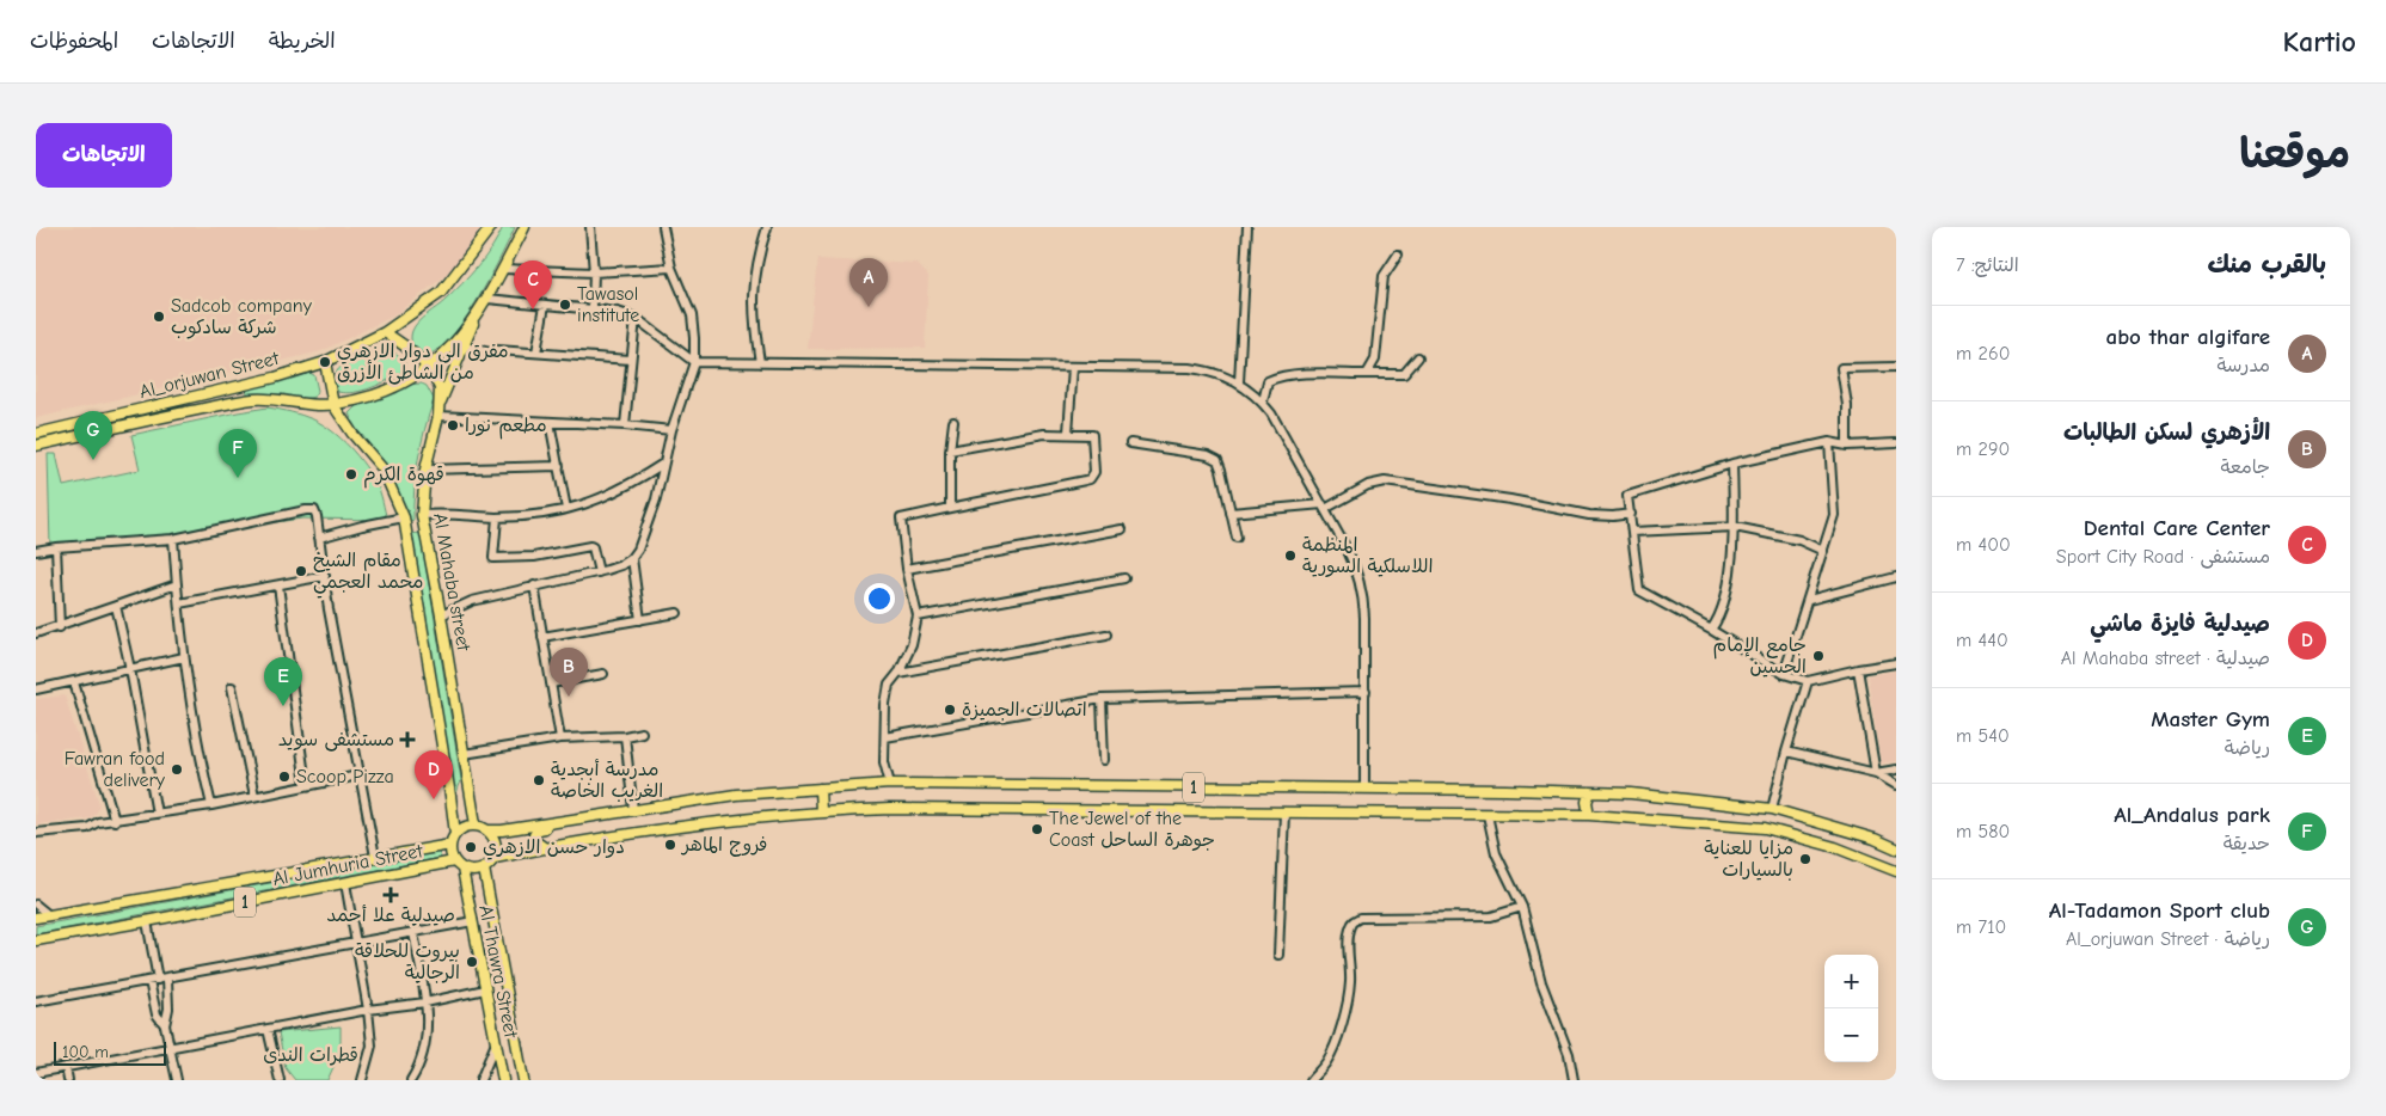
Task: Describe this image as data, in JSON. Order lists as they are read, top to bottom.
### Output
{
  "streets": {
    "main road": [
      "Al_orjuwan Street",
      "Al Mahaba street",
      "1",
      "Al Jumhuria Street",
      "Al Thawra Street"
    ]
  },
  "crossings": [
    ["Al_orjuwan Street", "Al Mahaba street"],
    ["Al Mahaba street", "1"],
    ["Al Mahaba street", "Al Jumhuria Street"],
    ["Al Mahaba street", "Al Thawra Street"],
    ["1", "Al Jumhuria Street"],
    ["1", "Al Thawra Street"],
    ["Al Jumhuria Street", "Al Thawra Street"]
  ],
  "parks": ["قطرات الندى"],
  "places": {
    "other": [
      "Tawasol institute",
      "Sadcob company شركة سادكوب",
      "مفرق الى دوار الازهري من الشاطئ الأزرق",
      "مطعم نورا",
      "قهوة الكرم",
      "المنظمة اللاسلكية السورية",
      "مقام الشيخ محمد العجمي",
      "جامع الإمام الحسين",
      "اتصالات الجميزة",
      "Fawran food delivery",
      "Scoop Pizza",
      "مدرسة أبجدية الغريب الخاصة",
      "The Jewel of the Coast جوهرة الساحل",
      "فروج الماهر",
      "دوار حسن الازهري",
      "مزايا للعناية بالسيارات",
      "بيروت للحلاقة الرجالية"
    ],
    "health": ["مستشفى سويد", "صيدلية علا أحمد"]
  },
  "scale_bar": "100 m",
  "page": {
    "header": "Kartio",
    "nav": ["الخريطة", "الاتجاهات", "المحفوظات"],
    "title": "موقعنا",
    "buttons": "الاتجاهات",
    "heading": ["بالقرب منك", "النتائج: 7"],
    "pins": [
      "A",
      "C",
      "G",
      "F",
      "B",
      "E",
      "D"
    ],
    "list": [
      {
        "mark": "A",
        "name": "abo thar algifare",
        "note": "مدرسة",
        "value": "260 m"
      },
      {
        "mark": "B",
        "name": "الأزهري لسكن الطالبات",
        "note": "جامعة",
        "value": "290 m"
      },
      {
        "mark": "C",
        "name": "Dental Care Center",
        "note": "مستشفى · Sport City Road",
        "value": "400 m"
      },
      {
        "mark": "D",
        "name": "صيدلية فايزة ماشي",
        "note": "صيدلية · Al Mahaba street",
        "value": "440 m"
      },
      {
        "mark": "E",
        "name": "Master Gym",
        "note": "رياضة",
        "value": "540 m"
      },
      {
        "mark": "F",
        "name": "Al_Andalus park",
        "note": "حديقة",
        "value": "580 m"
      },
      {
        "mark": "G",
        "name": "Al-Tadamon Sport club",
        "note": "رياضة · Al_orjuwan Street",
        "value": "710 m"
      }
    ],
    "map_buttons": ["+", "−"],
    "scale": "100 m"
  }
}
